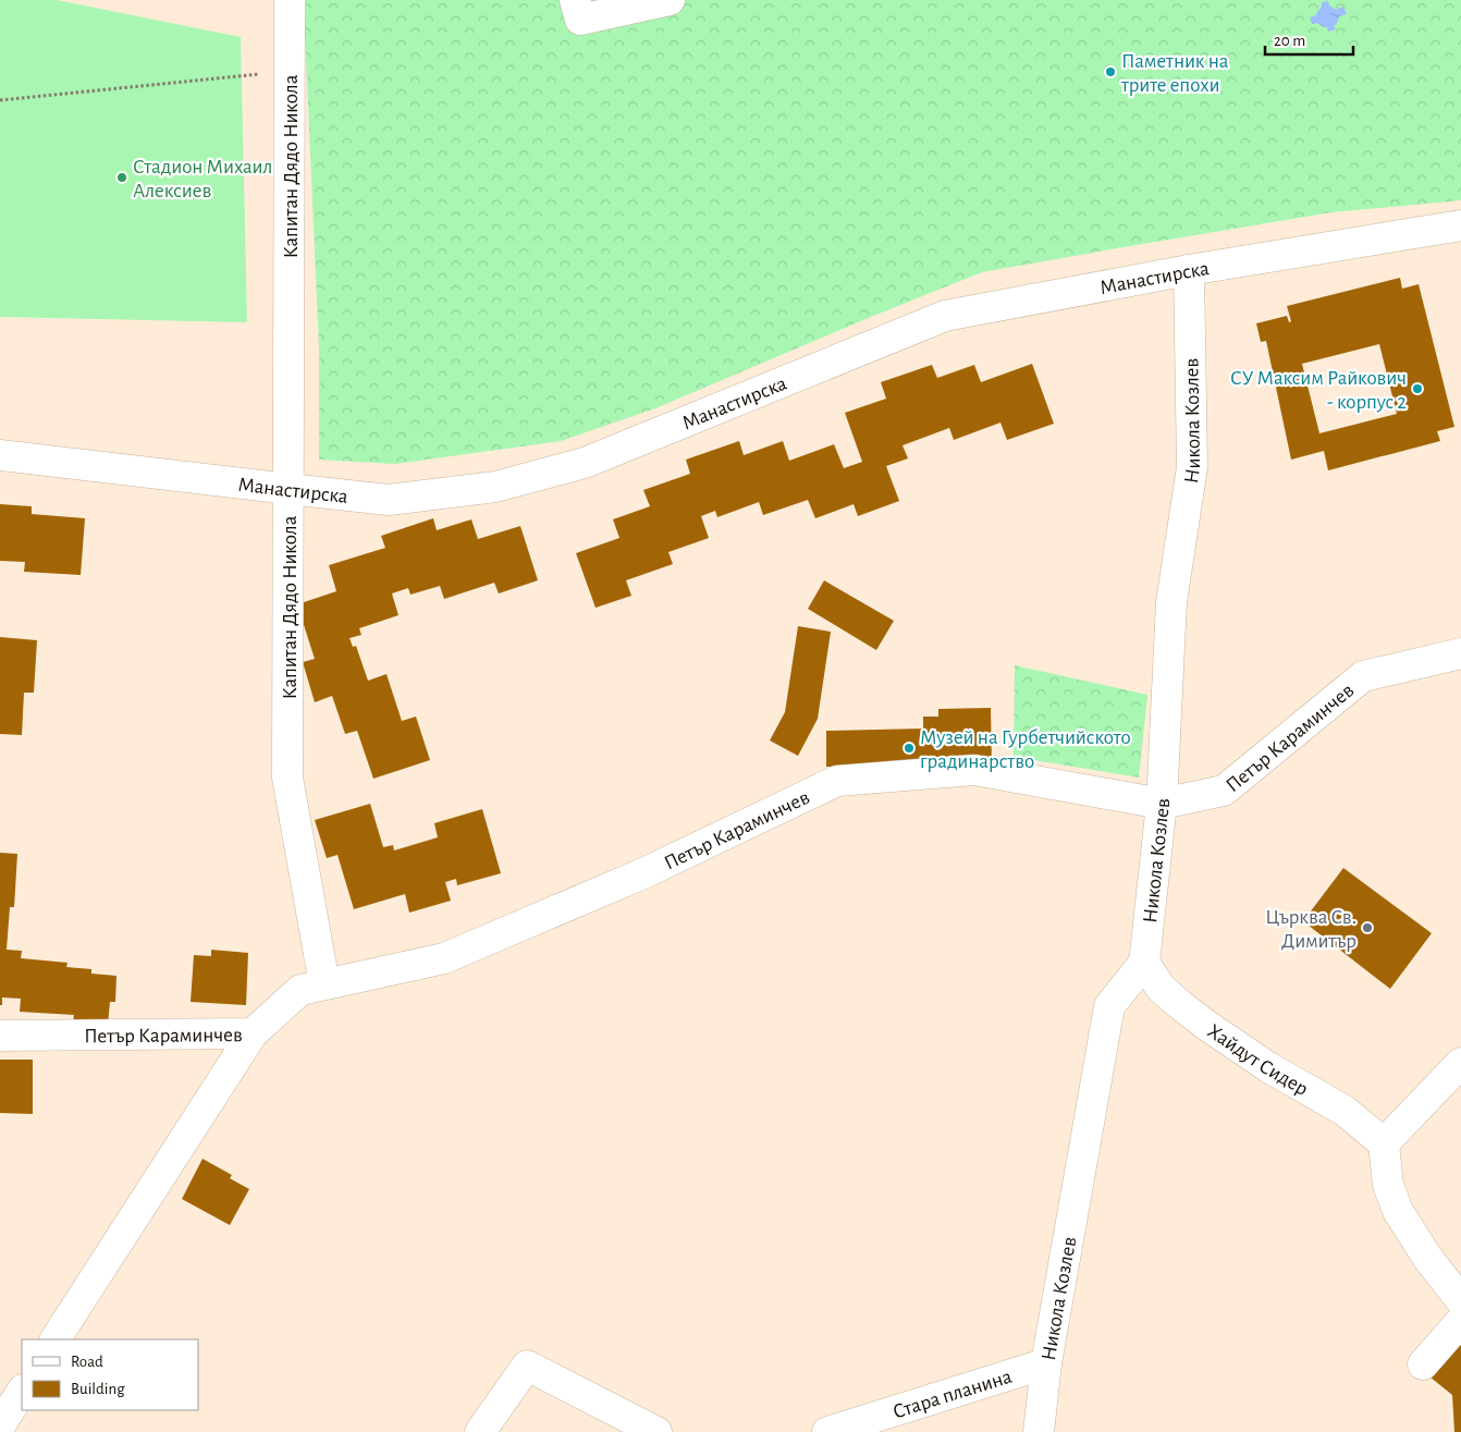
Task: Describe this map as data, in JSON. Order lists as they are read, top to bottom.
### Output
{
  "streets": {
    "street": [
      "Капитан Дядо Никола",
      "Манастирска",
      "Никола Козлев",
      "Петър Караминчев",
      "Хайдут Сидер",
      "Стара планина"
    ]
  },
  "crossings": [
    ["Капитан Дядо Никола", "Манастирска"],
    ["Капитан Дядо Никола", "Петър Караминчев"],
    ["Манастирска", "Никола Козлев"],
    ["Никола Козлев", "Петър Караминчев"],
    ["Никола Козлев", "Хайдут Сидер"],
    ["Никола Козлев", "Стара планина"]
  ],
  "places": [
    "Паметник на трите епохи",
    "Стадион Михаил Алексиев",
    "СУ Максим Райкович - корпус 2",
    "Музей на Гурбетчийското градинарство",
    "Църква Св. Димитър"
  ],
  "legend": ["Road", "Building"],
  "scale_bar": "20 m"
}
